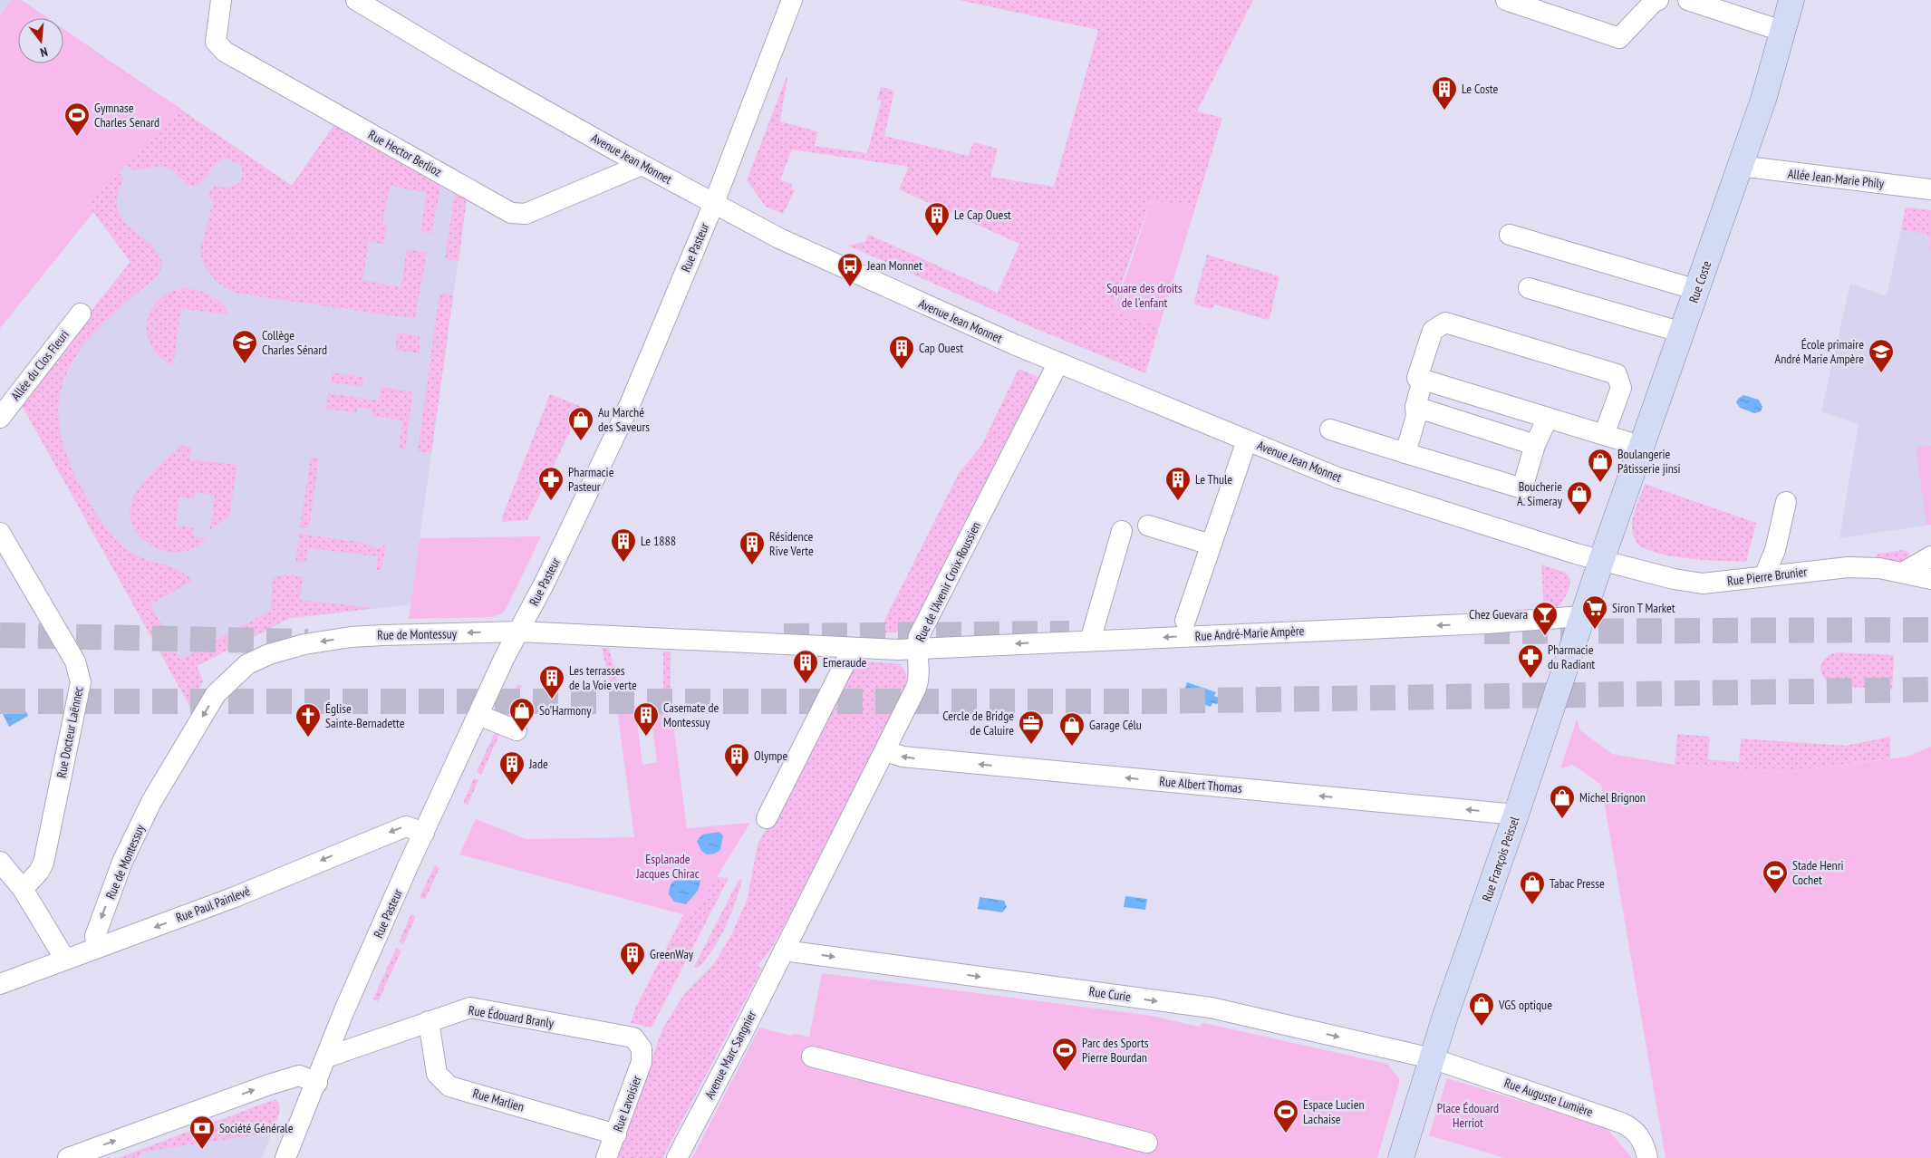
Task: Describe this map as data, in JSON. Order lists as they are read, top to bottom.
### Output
{
  "streets": {
    "main road": ["Rue Coste", "Rue François Peissel"],
    "street": [
      "Rue Hector Berlioz",
      "Avenue Jean Monnet",
      "Allée Jean-Marie Phily",
      "Rue Pasteur",
      "Allée du Clos Fleuri",
      "Rue Pierre Brunier",
      "Rue de l'Avenir Croix-Roussien",
      "Rue André-Marie Ampère",
      "Rue de Montessuy",
      "Rue Docteur Laënnec",
      "Rue Albert Thomas",
      "Rue Paul Painlevé",
      "Rue Curie",
      "Rue Édouard Branly",
      "Avenue Marc Sangnier",
      "Rue Auguste Lumière",
      "Rue Marlien",
      "Rue Lavoisier"
    ]
  },
  "crossings": [
    ["Rue Hector Berlioz", "Avenue Jean Monnet"],
    ["Avenue Jean Monnet", "Rue Pasteur"],
    ["Avenue Jean Monnet", "Rue Coste"],
    ["Avenue Jean Monnet", "Rue Pierre Brunier"],
    ["Avenue Jean Monnet", "Rue de l'Avenir Croix-Roussien"],
    ["Avenue Jean Monnet", "Rue François Peissel"],
    ["Allée Jean-Marie Phily", "Rue Coste"],
    ["Rue Pasteur", "Rue de Montessuy"],
    ["Rue Pasteur", "Rue Paul Painlevé"],
    ["Rue Pasteur", "Rue Édouard Branly"],
    ["Rue Coste", "Rue Pierre Brunier"],
    ["Rue Coste", "Rue François Peissel"],
    ["Rue Pierre Brunier", "Rue François Peissel"],
    ["Rue de l'Avenir Croix-Roussien", "Rue André-Marie Ampère"],
    ["Rue de l'Avenir Croix-Roussien", "Rue de Montessuy"],
    ["Rue de l'Avenir Croix-Roussien", "Rue Albert Thomas"],
    ["Rue de l'Avenir Croix-Roussien", "Rue Curie"],
    ["Rue de l'Avenir Croix-Roussien", "Avenue Marc Sangnier"],
    ["Rue André-Marie Ampère", "Rue de Montessuy"],
    ["Rue André-Marie Ampère", "Rue François Peissel"],
    ["Rue de Montessuy", "Rue Paul Painlevé"],
    ["Rue Albert Thomas", "Rue François Peissel"],
    ["Rue François Peissel", "Rue Curie"],
    ["Rue François Peissel", "Rue Auguste Lumière"],
    ["Rue Curie", "Avenue Marc Sangnier"],
    ["Rue Curie", "Rue Auguste Lumière"],
    ["Rue Édouard Branly", "Rue Marlien"],
    ["Rue Édouard Branly", "Rue Lavoisier"],
    ["Rue Marlien", "Rue Lavoisier"]
  ],
  "one_way": [
    "Rue André-Marie Ampère",
    "Rue de Montessuy",
    "Rue Albert Thomas",
    "Rue Paul Painlevé"
  ],
  "parks": ["Square des droits de l'enfant", "Esplanade Jacques Chirac", "Place Édouard Herriot"],
  "places": {
    "building": [
      "Le Coste",
      "Le Cap Ouest",
      "Cap Ouest",
      "Le Thule",
      "Le 1888",
      "Résidence Rive Verte",
      "Emeraude",
      "Les terrasses de la Voie verte",
      "Casemate de Montessuy",
      "Olympe",
      "Jade",
      "GreenWay"
    ],
    "sports": [
      "Gymnase Charles Senard",
      "Stade Henri Cochet",
      "Parc des Sports Pierre Bourdan",
      "Espace Lucien Lachaise"
    ],
    "bus stop": ["Jean Monnet"],
    "school or university": ["Collège Charles Sénard", "École primaire André Marie Ampère"],
    "shop": [
      "Au Marché des Saveurs",
      "Boulangerie Pâtisserie jinsi",
      "Boucherie A. Simeray",
      "So'Harmony",
      "Garage Célu",
      "Michel Brignon",
      "Tabac Presse",
      "VGS optique"
    ],
    "pharmacy": ["Pharmacie Pasteur", "Pharmacie du Radiant"],
    "supermarket": ["Siron T Market"],
    "bar": ["Chez Guevara"],
    "church": ["Église Sainte-Bernadette"],
    "office": ["Cercle de Bridge de Caluire"],
    "bank": ["Société Générale"]
  },
  "north": "bottom"
}
